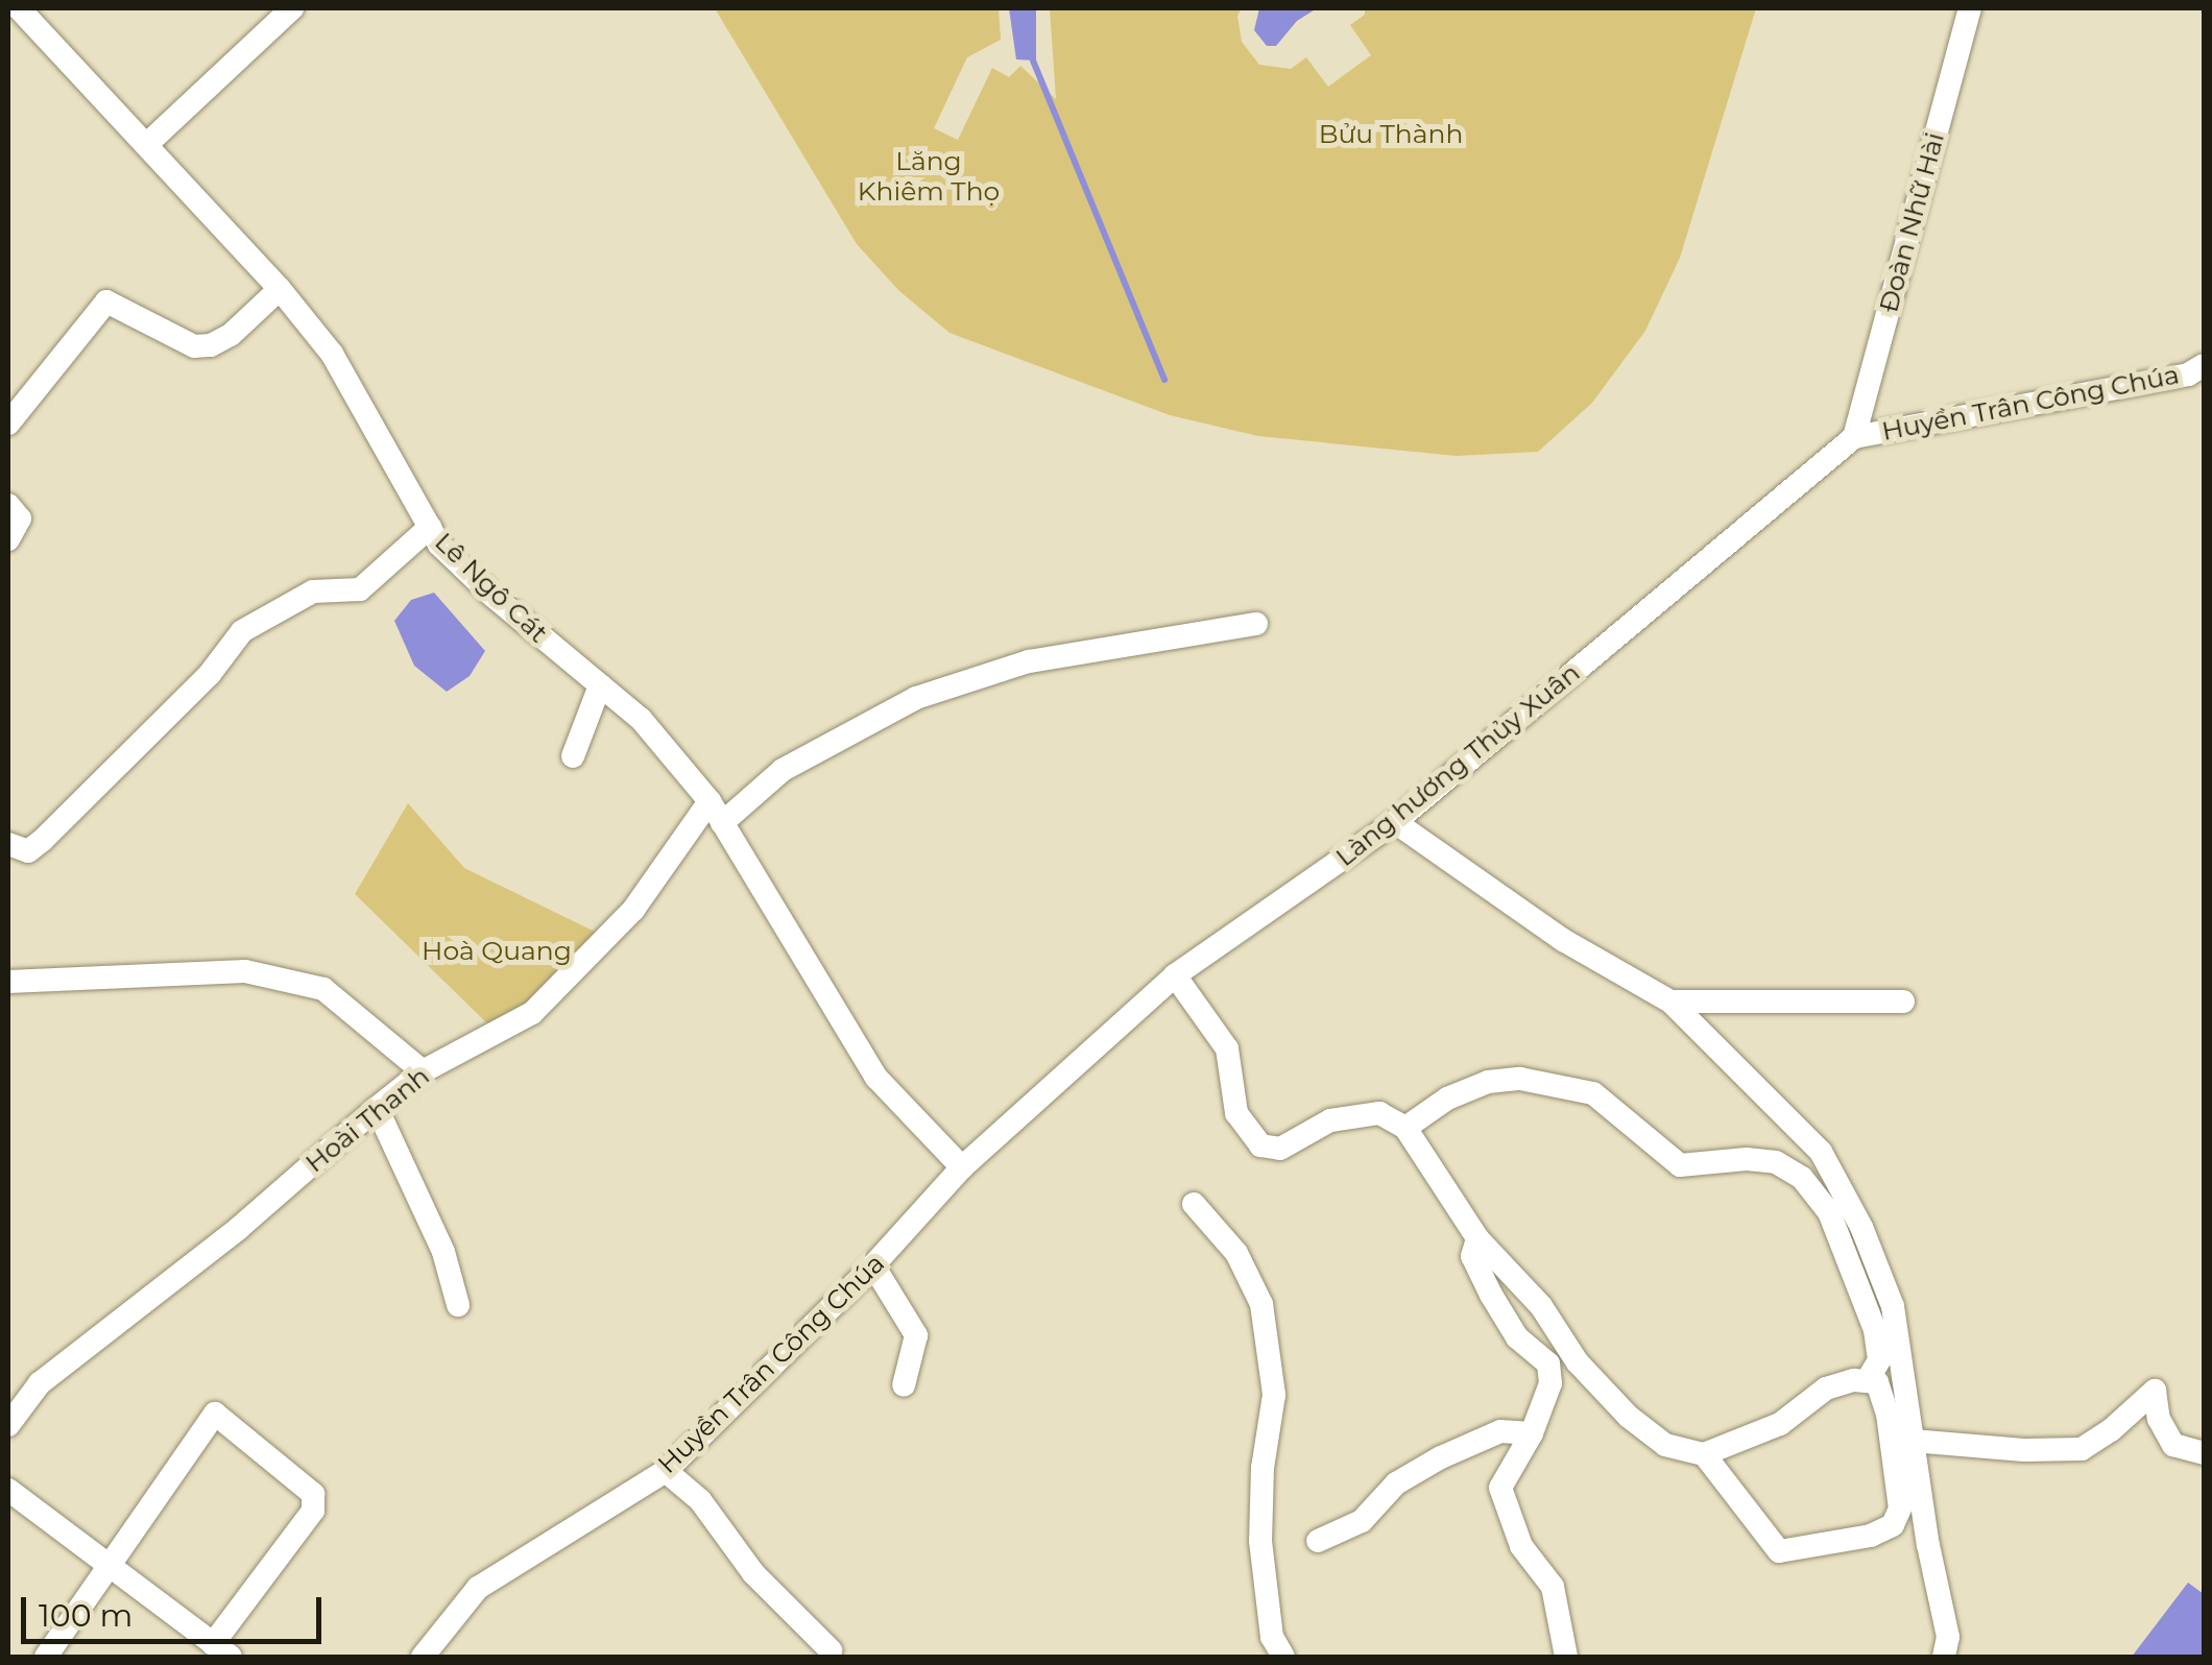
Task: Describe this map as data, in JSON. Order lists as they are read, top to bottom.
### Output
{
  "streets": {
    "street": [
      "Đoàn Nhữ Hài",
      "Huyền Trân Công Chúa",
      "Lê Ngô Cát",
      "Làng hương Thủy Xuân",
      "Hoài Thanh"
    ]
  },
  "crossings": [
    ["Đoàn Nhữ Hài", "Huyền Trân Công Chúa"],
    ["Đoàn Nhữ Hài", "Làng hương Thủy Xuân"],
    ["Huyền Trân Công Chúa", "Lê Ngô Cát"],
    ["Huyền Trân Công Chúa", "Làng hương Thủy Xuân"],
    ["Lê Ngô Cát", "Làng hương Thủy Xuân"],
    ["Lê Ngô Cát", "Hoài Thanh"]
  ],
  "parks": ["Bửu Thành", "Lăng Khiêm Thọ", "Hoà Quang"],
  "scale_bar": "100 m"
}
